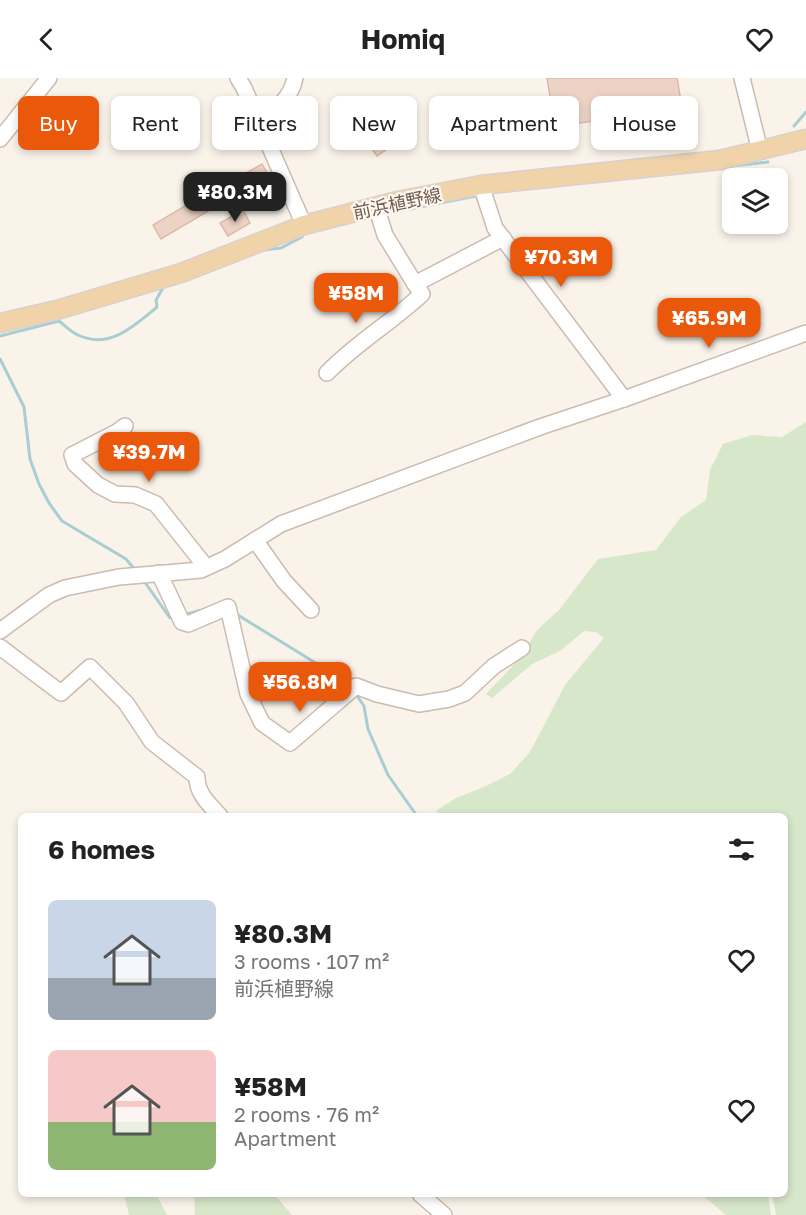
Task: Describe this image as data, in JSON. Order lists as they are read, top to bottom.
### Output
{
  "streets": {
    "main road": ["前浜植野線"]
  },
  "page": {
    "header": "Homiq",
    "chip": [
      "Buy",
      "Rent",
      "Filters",
      "New",
      "Apartment",
      "House"
    ],
    "price": [
      "¥80.3M",
      "¥70.3M",
      "¥58M",
      "¥65.9M",
      "¥39.7M",
      "¥56.8M"
    ],
    "heading": "6 homes",
    "list": [
      {
        "name": "¥80.3M",
        "note": "3 rooms · 107 m² · 前浜植野線"
      },
      {
        "name": "¥58M",
        "note": "2 rooms · 76 m² · Apartment"
      }
    ]
  }
}
